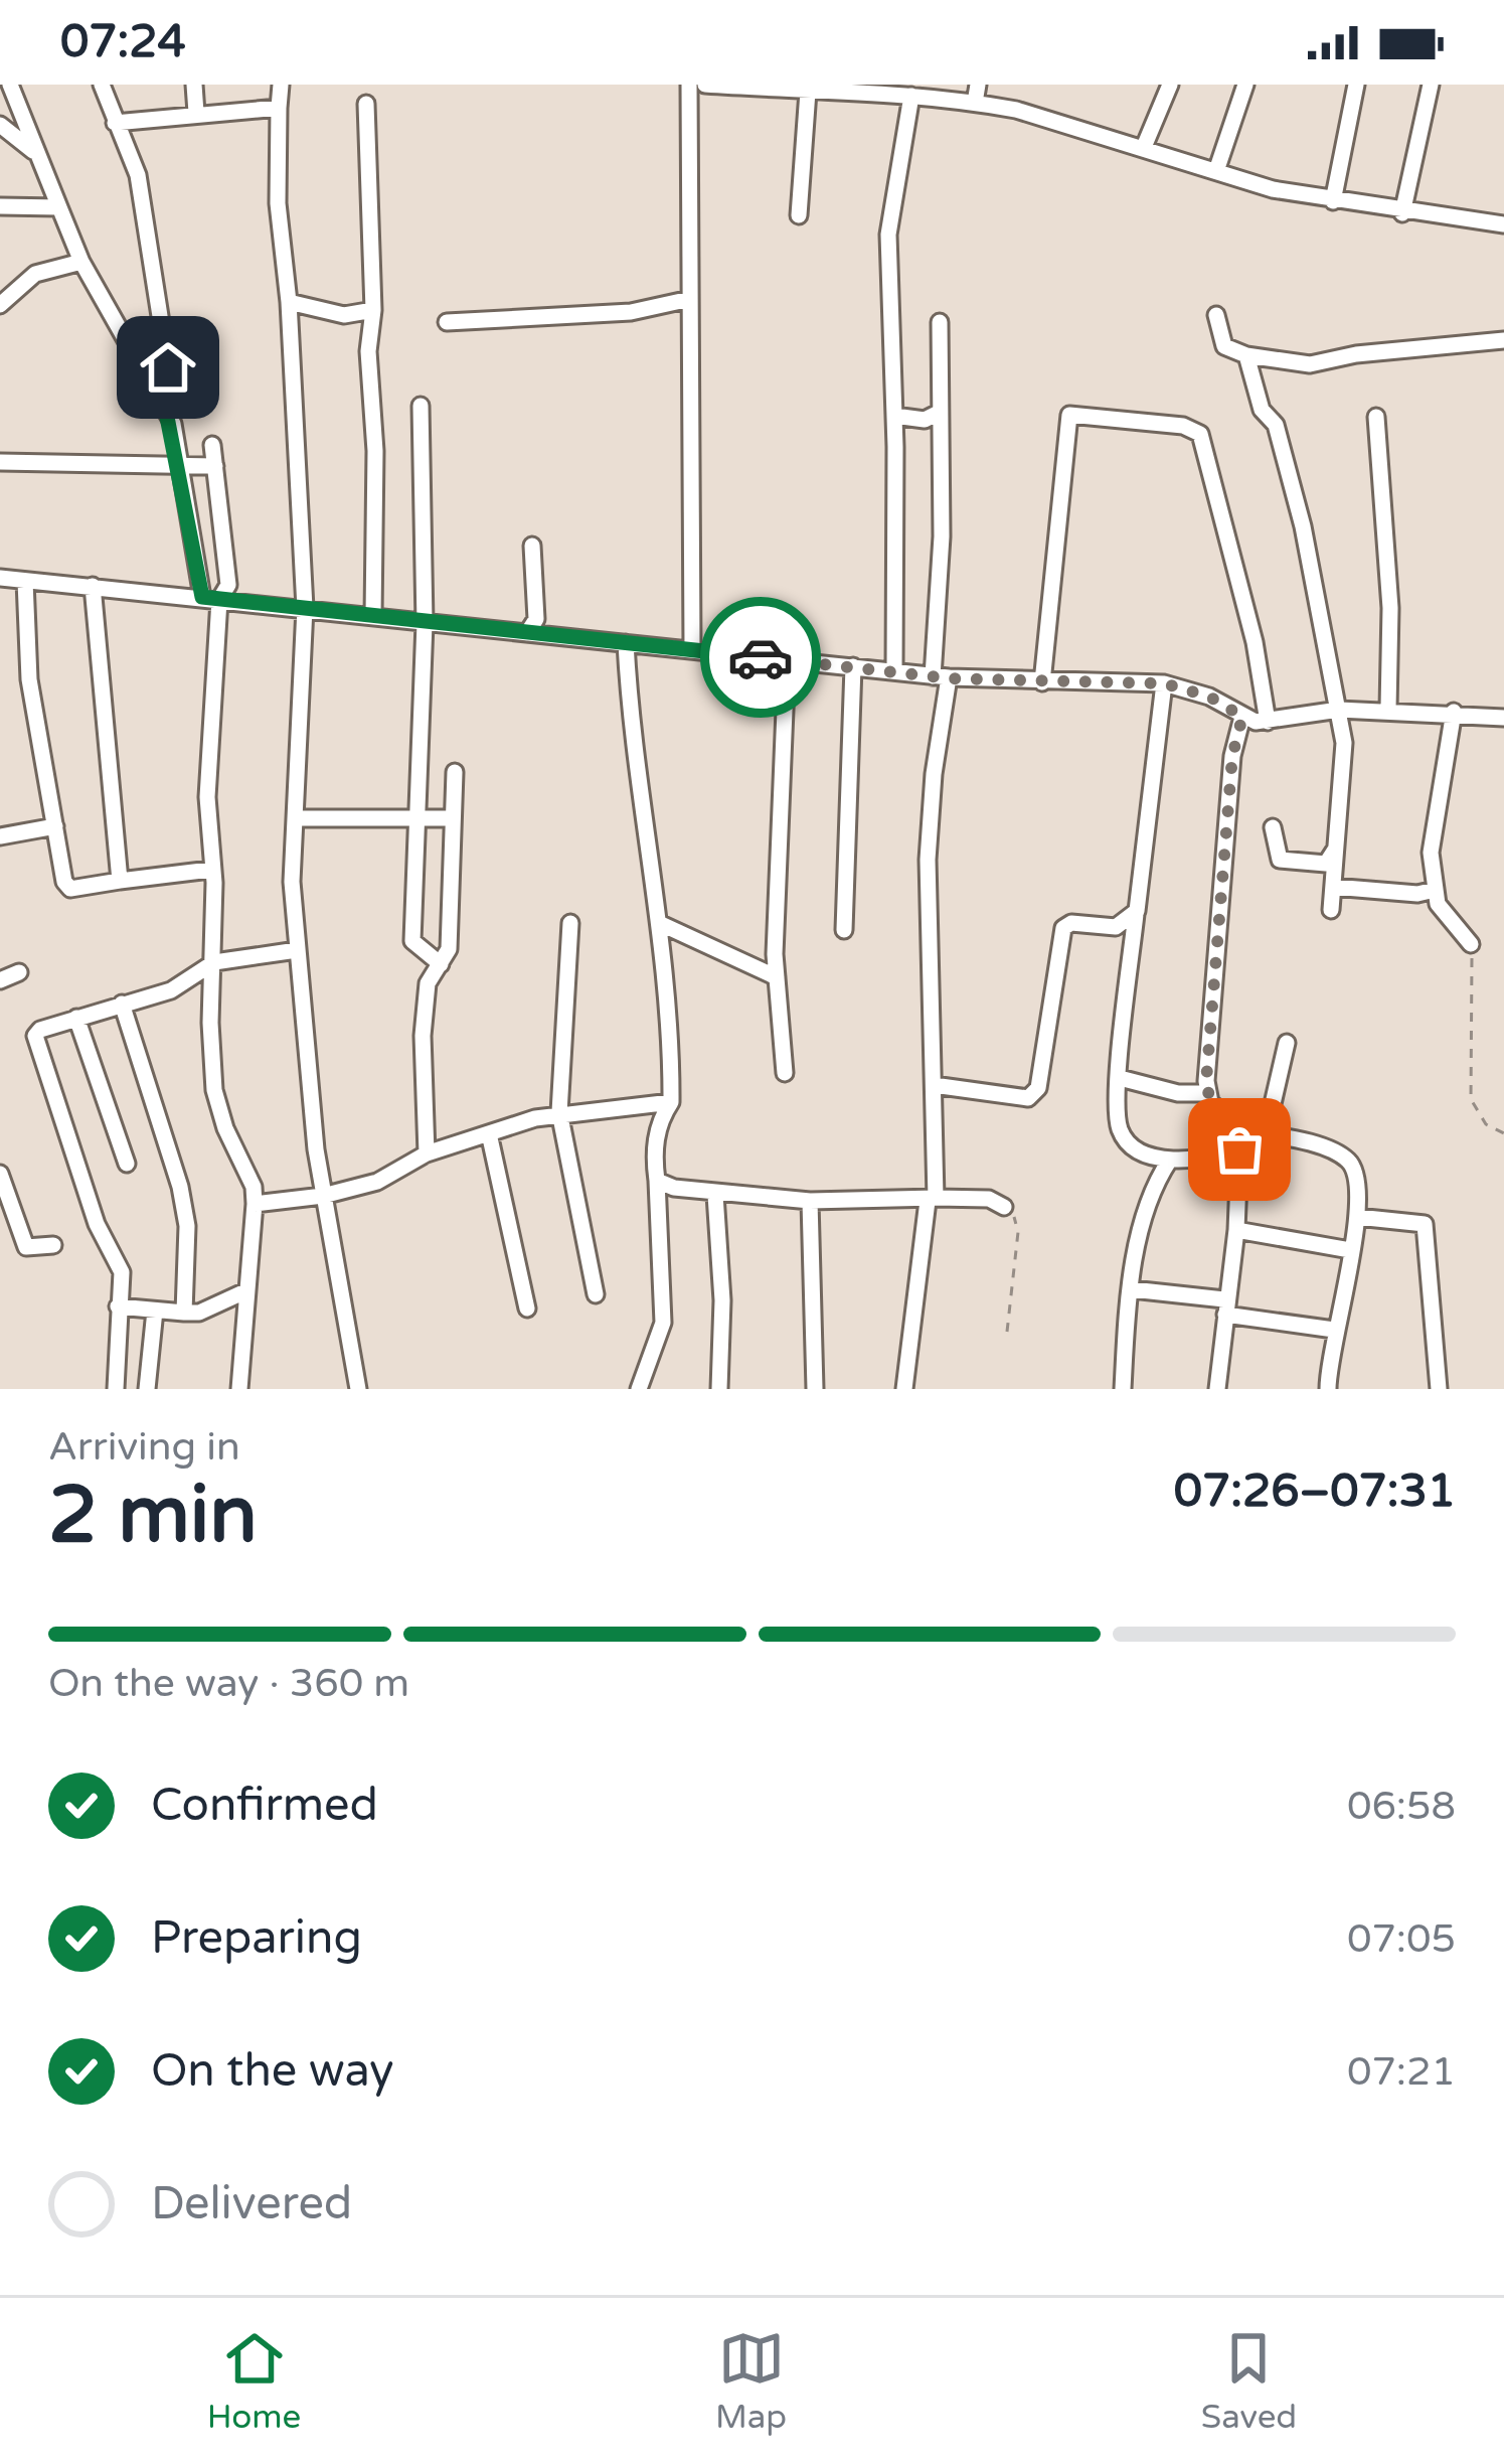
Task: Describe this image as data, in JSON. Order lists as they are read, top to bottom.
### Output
{
  "page": {
    "status": "07:24",
    "heading": ["2 min", "Arriving in", "07:26–07:31"],
    "bar": "On the way · 360 m",
    "list": [
      ["Confirmed", "06:58"],
      ["Preparing", "07:05"],
      ["On the way", "07:21"],
      "Delivered"
    ],
    "tabs": ["Home", "Map", "Saved"]
  }
}
